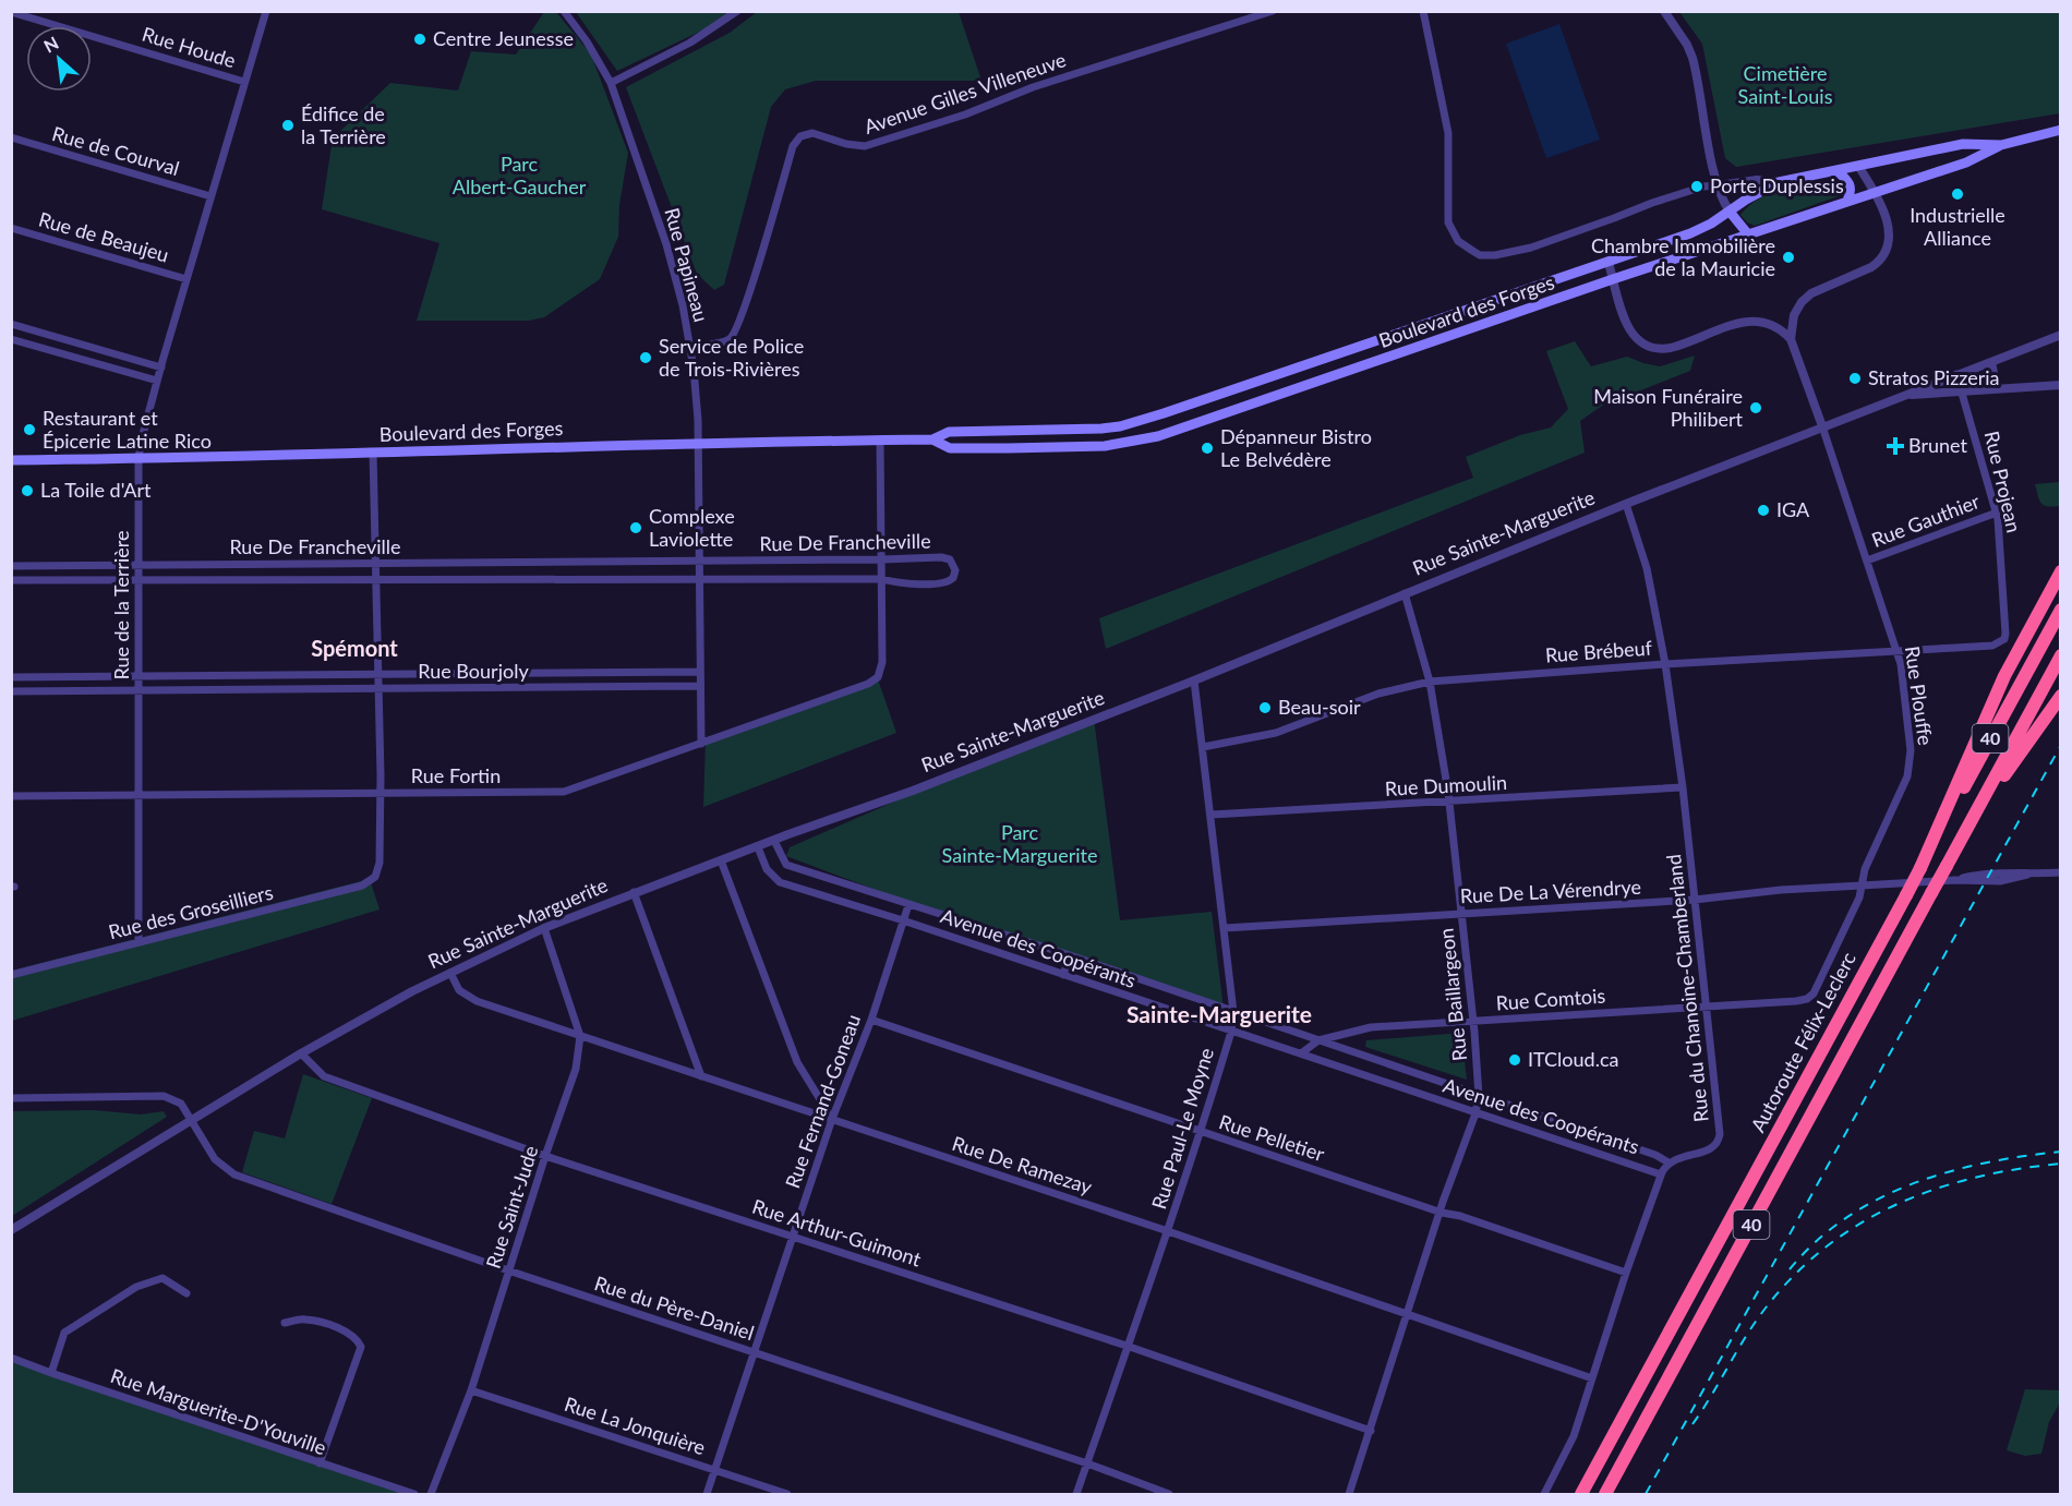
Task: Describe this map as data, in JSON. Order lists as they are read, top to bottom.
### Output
{
  "streets": {
    "highway": ["40", "Autoroute Félix-Leclerc"],
    "main road": ["Boulevard des Forges"],
    "street": [
      "Rue Houde",
      "Avenue Gilles Villeneuve",
      "Rue de Courval",
      "Rue de Beaujeu",
      "Rue Papineau",
      "Rue Projean",
      "Rue Gauthier",
      "Rue Sainte-Marguerite",
      "Rue De Francheville",
      "Rue de la Terrière",
      "Rue Brébeuf",
      "Rue Bourjoly",
      "Rue Plouffe",
      "Rue Fortin",
      "Rue Dumoulin",
      "Rue De La Vérendrye",
      "Rue des Groseilliers",
      "Avenue des Coopérants",
      "Rue du Chanoine-Chamberland",
      "Rue Baillargeon",
      "Rue Comtois",
      "Rue Fernand-Goneau",
      "Rue Paul-Le Moyne",
      "Rue Pelletier",
      "Rue De Ramezay",
      "Rue Saint-Jude",
      "Rue Arthur-Guimont",
      "Rue du Père-Daniel",
      "Rue Marguerite-D'Youville",
      "Rue La Jonquière"
    ]
  },
  "crossings": [
    ["Rue Houde", "Rue de la Terrière"],
    ["Avenue Gilles Villeneuve", "Rue Papineau"],
    ["Rue de Courval", "Rue de la Terrière"],
    ["Rue de Beaujeu", "Rue de la Terrière"],
    ["Rue Papineau", "Boulevard des Forges"],
    ["Rue Papineau", "Rue De Francheville"],
    ["Rue Papineau", "Rue Bourjoly"],
    ["Rue Papineau", "Rue Fortin"],
    ["Boulevard des Forges", "Rue de la Terrière"],
    ["Rue Projean", "Rue Gauthier"],
    ["Rue Projean", "Rue Sainte-Marguerite"],
    ["Rue Projean", "Rue Brébeuf"],
    ["Rue Gauthier", "Rue Plouffe"],
    ["Rue Sainte-Marguerite", "Rue Plouffe"],
    ["Rue Sainte-Marguerite", "Avenue des Coopérants"],
    ["Rue Sainte-Marguerite", "Rue du Chanoine-Chamberland"],
    ["Rue Sainte-Marguerite", "Rue Baillargeon"],
    ["Rue Sainte-Marguerite", "Rue Paul-Le Moyne"],
    ["Rue Sainte-Marguerite", "Rue De Ramezay"],
    ["Rue Sainte-Marguerite", "Rue Saint-Jude"],
    ["Rue Sainte-Marguerite", "Rue Arthur-Guimont"],
    ["Rue Sainte-Marguerite", "Rue du Père-Daniel"],
    ["Rue De Francheville", "Rue de la Terrière"],
    ["Rue De Francheville", "Rue Fortin"],
    ["Rue de la Terrière", "Rue Bourjoly"],
    ["Rue de la Terrière", "Rue Fortin"],
    ["Rue de la Terrière", "Rue des Groseilliers"],
    ["Rue Brébeuf", "Rue Plouffe"],
    ["Rue Brébeuf", "Rue du Chanoine-Chamberland"],
    ["Rue Brébeuf", "Rue Baillargeon"],
    ["Rue Brébeuf", "Rue Paul-Le Moyne"],
    ["Rue Plouffe", "Rue De La Vérendrye"],
    ["Rue Plouffe", "Rue Comtois"],
    ["Rue Fortin", "Rue des Groseilliers"],
    ["Rue Dumoulin", "Rue du Chanoine-Chamberland"],
    ["Rue Dumoulin", "Rue Baillargeon"],
    ["Rue Dumoulin", "Rue Paul-Le Moyne"],
    ["Rue De La Vérendrye", "Rue du Chanoine-Chamberland"],
    ["Rue De La Vérendrye", "Rue Baillargeon"],
    ["Rue De La Vérendrye", "Rue Paul-Le Moyne"],
    ["Avenue des Coopérants", "Rue du Chanoine-Chamberland"],
    ["Avenue des Coopérants", "Rue Baillargeon"],
    ["Avenue des Coopérants", "Rue Comtois"],
    ["Avenue des Coopérants", "Rue Fernand-Goneau"],
    ["Avenue des Coopérants", "Rue Paul-Le Moyne"],
    ["Rue du Chanoine-Chamberland", "Rue Comtois"],
    ["Rue Baillargeon", "Rue Comtois"],
    ["Rue Baillargeon", "Rue Pelletier"],
    ["Rue Baillargeon", "Rue De Ramezay"],
    ["Rue Baillargeon", "Rue Arthur-Guimont"],
    ["Rue Fernand-Goneau", "Rue Pelletier"],
    ["Rue Fernand-Goneau", "Rue De Ramezay"],
    ["Rue Fernand-Goneau", "Rue Arthur-Guimont"],
    ["Rue Fernand-Goneau", "Rue du Père-Daniel"],
    ["Rue Fernand-Goneau", "Rue La Jonquière"],
    ["Rue Paul-Le Moyne", "Rue Pelletier"],
    ["Rue Paul-Le Moyne", "Rue De Ramezay"],
    ["Rue Paul-Le Moyne", "Rue Arthur-Guimont"],
    ["Rue Paul-Le Moyne", "Rue du Père-Daniel"],
    ["Rue De Ramezay", "Rue Saint-Jude"],
    ["Rue Saint-Jude", "Rue Arthur-Guimont"],
    ["Rue Saint-Jude", "Rue du Père-Daniel"],
    ["Rue Saint-Jude", "Rue La Jonquière"]
  ],
  "districts": ["Spémont", "Sainte-Marguerite"],
  "parks": ["Cimetière Saint-Louis", "Parc Albert-Gaucher", "Parc Sainte-Marguerite"],
  "places": {
    "other": [
      "Centre Jeunesse",
      "Édifice de la Terrière",
      "Porte Duplessis",
      "Industrielle Alliance",
      "Chambre Immobilière de la Mauricie",
      "Service de Police de Trois-Rivières",
      "Stratos Pizzeria",
      "Maison Funéraire Philibert",
      "Restaurant et Épicerie Latine Rico",
      "Dépanneur Bistro Le Belvédère",
      "La Toile d'Art",
      "IGA",
      "Complexe Laviolette",
      "Beau-soir",
      "ITCloud.ca"
    ],
    "health": ["Brunet"]
  },
  "north": "top left"
}
